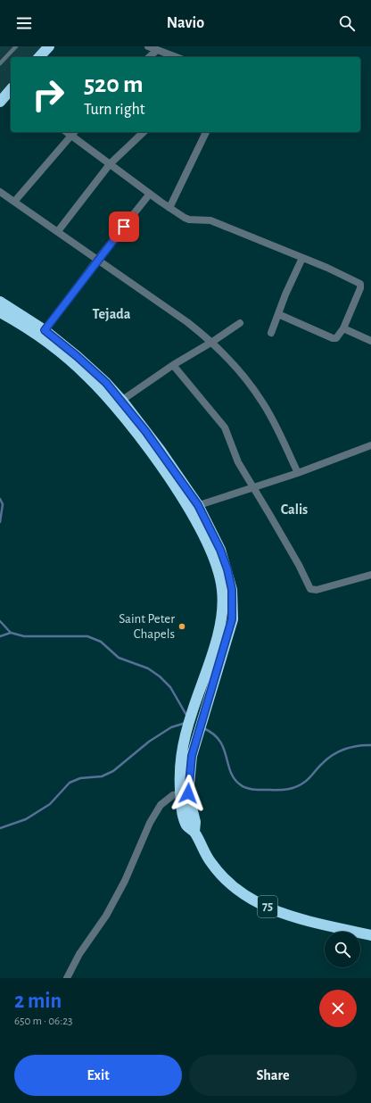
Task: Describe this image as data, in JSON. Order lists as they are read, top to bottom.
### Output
{
  "streets": {
    "highway": ["75"]
  },
  "districts": ["Tejada", "Calis"],
  "places": ["Saint Peter Chapels"],
  "page": {
    "header": "Navio",
    "turn": ["520 m", "Turn right"],
    "heading": ["2 min", "650 m · 06:23"],
    "buttons": ["Exit", "Share"]
  }
}
